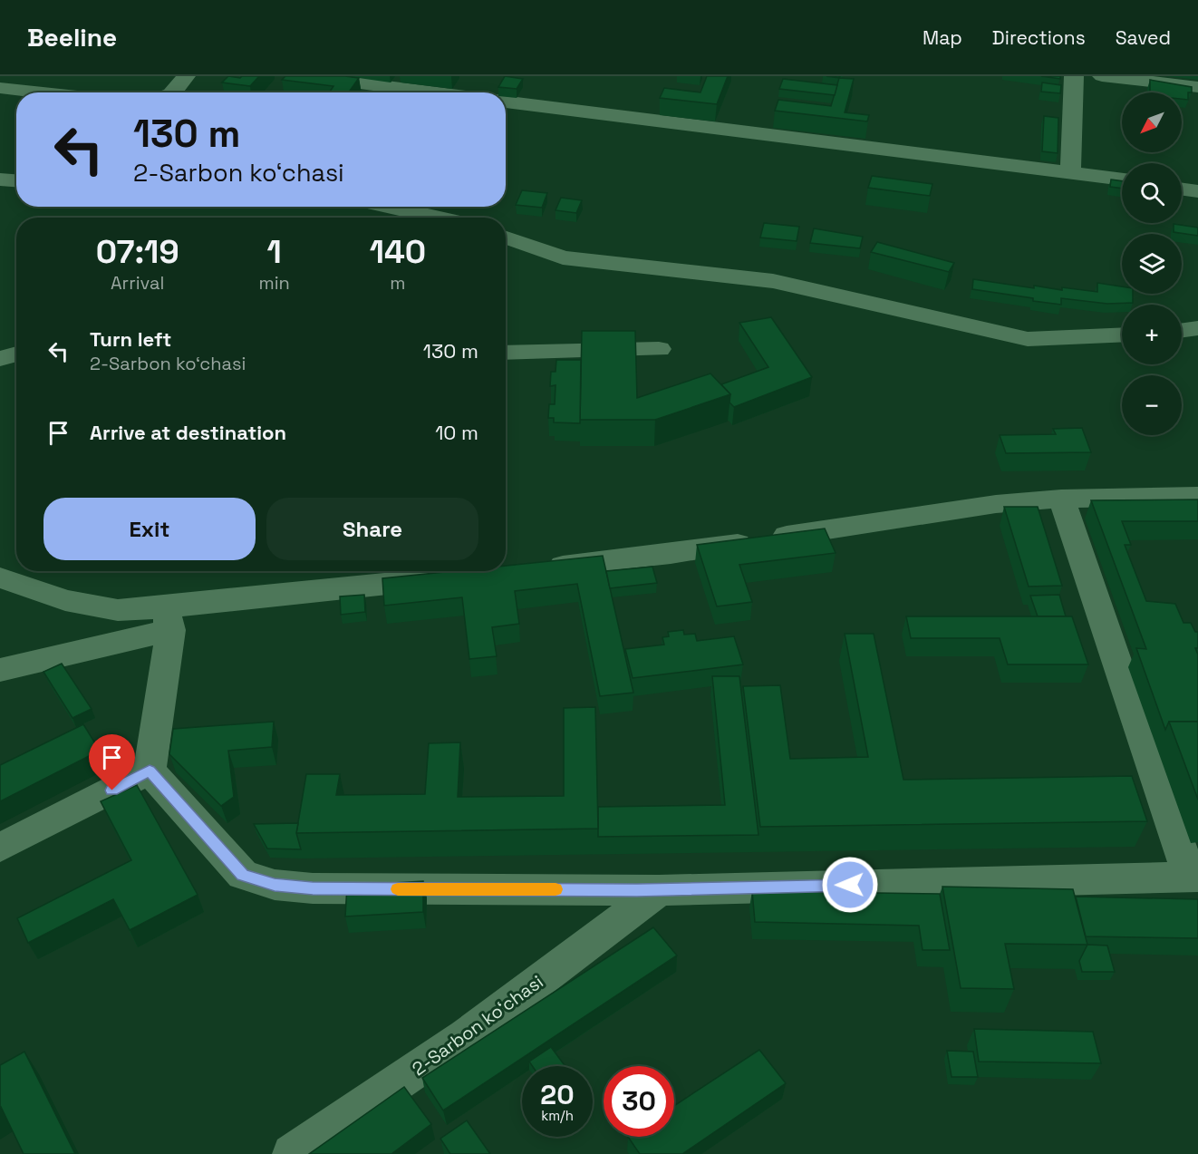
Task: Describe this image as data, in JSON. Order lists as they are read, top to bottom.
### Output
{
  "streets": {
    "street": ["2-Sarbon koʻchasi"]
  },
  "north": "bottom left",
  "page": {
    "header": "Beeline",
    "nav": ["Map", "Directions", "Saved"],
    "map_buttons": ["+", "−"],
    "turn": ["130 m", "2-Sarbon koʻchasi"],
    "eta": [
      "07:19",
      "Arrival",
      "1",
      "min",
      "140",
      "m"
    ],
    "list": [
      {
        "name": "Turn left",
        "note": "2-Sarbon koʻchasi",
        "value": "130 m"
      },
      {
        "name": "Arrive at destination",
        "value": "10 m"
      }
    ],
    "buttons": ["Exit", "Share"],
    "speed": "20 km/h",
    "limit": "30"
  }
}
